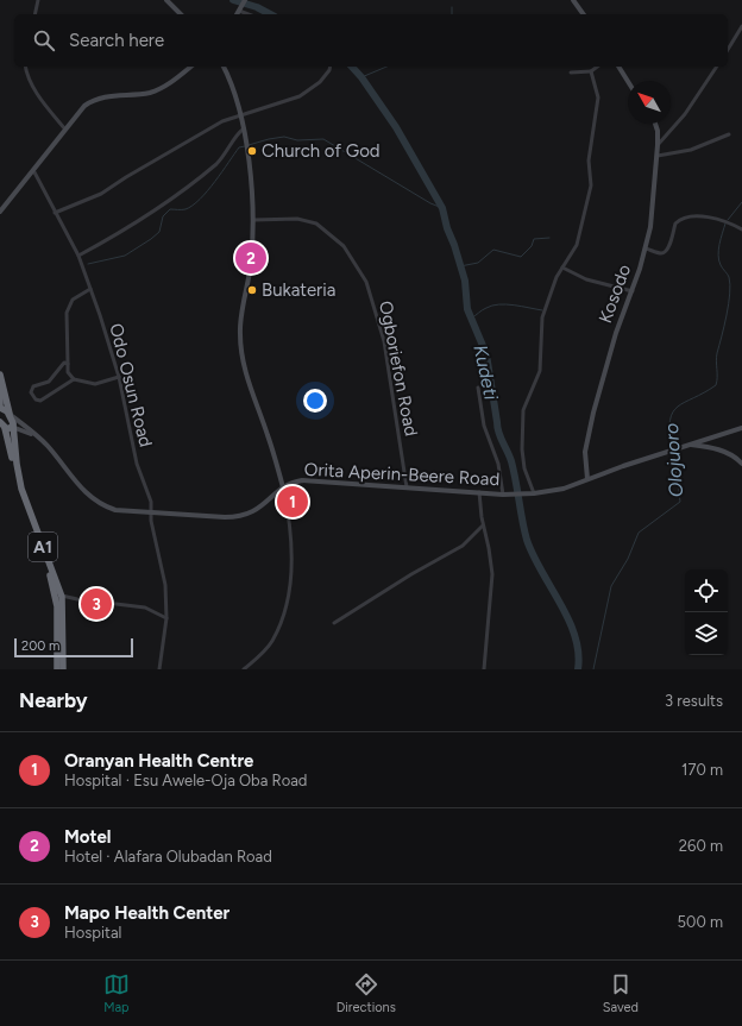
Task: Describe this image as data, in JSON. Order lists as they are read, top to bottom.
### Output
{
  "streets": {
    "highway": ["A1"],
    "main road": ["Kosodo", "Orita Aperin-Beere Road"],
    "street": ["Ogboriefon Road", "Odo Osun Road"]
  },
  "crossings": [
    ["Kosodo", "Orita Aperin-Beere Road"],
    ["Ogboriefon Road", "Orita Aperin-Beere Road"],
    ["Odo Osun Road", "Orita Aperin-Beere Road"],
    ["Orita Aperin-Beere Road", "A1"]
  ],
  "water": ["Kudeti", "Olojuoro"],
  "places": ["Church of God", "Bukateria"],
  "scale_bar": "200 m",
  "north": "top left",
  "page": {
    "search": "Search here",
    "pins": ["2", "1", "3"],
    "scale": "200 m",
    "heading": ["Nearby", "3 results"],
    "list": [
      {
        "mark": "1",
        "name": "Oranyan Health Centre",
        "note": "Hospital · Esu Awele-Oja Oba Road",
        "value": "170 m"
      },
      {
        "mark": "2",
        "name": "Motel",
        "note": "Hotel · Alafara Olubadan Road",
        "value": "260 m"
      },
      {
        "mark": "3",
        "name": "Mapo Health Center",
        "note": "Hospital",
        "value": "500 m"
      }
    ],
    "nav": ["Map", "Directions", "Saved"]
  }
}
